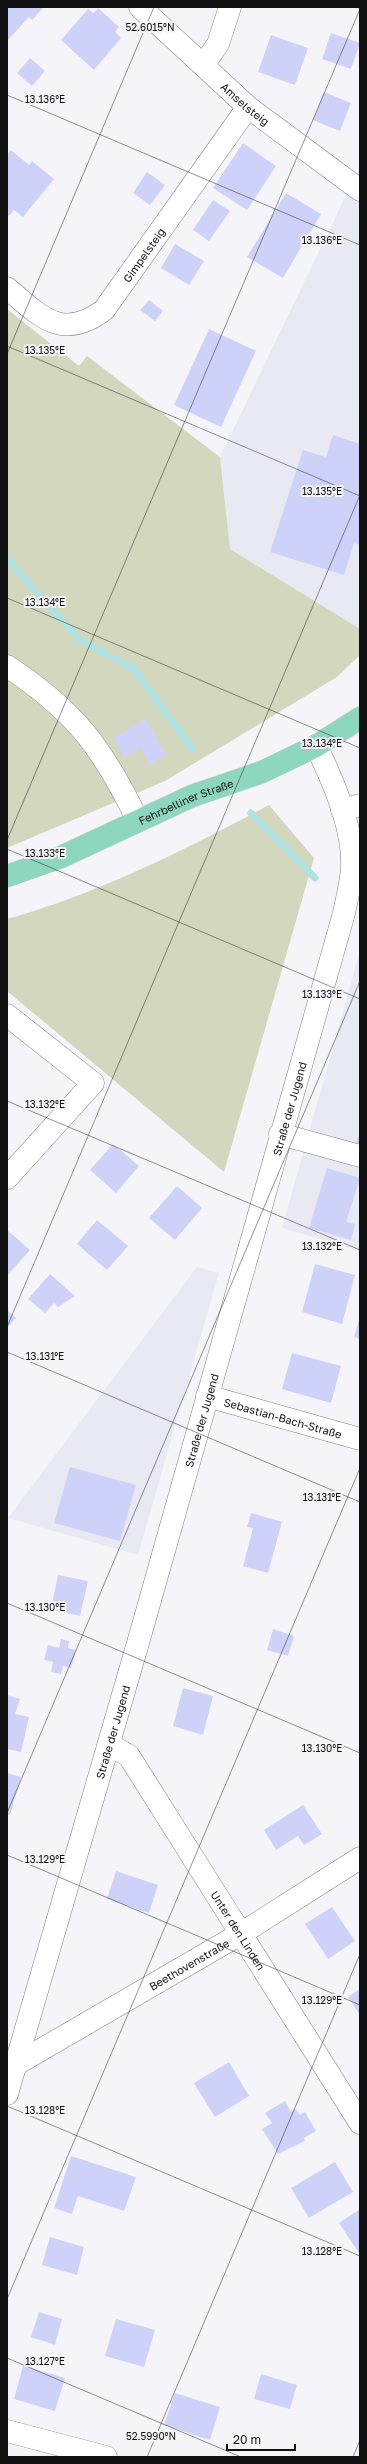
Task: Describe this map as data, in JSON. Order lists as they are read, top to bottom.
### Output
{
  "streets": {
    "main road": ["Fehrbelliner Straße"],
    "street": [
      "Amselsteig",
      "Gimpelsteig",
      "Straße der Jugend",
      "Sebastian-Bach-Straße",
      "Unter den Linden",
      "Beethovenstraße"
    ]
  },
  "crossings": [
    ["Amselsteig", "Gimpelsteig"],
    ["Fehrbelliner Straße", "Straße der Jugend"],
    ["Straße der Jugend", "Sebastian-Bach-Straße"],
    ["Straße der Jugend", "Unter den Linden"],
    ["Straße der Jugend", "Beethovenstraße"],
    ["Unter den Linden", "Beethovenstraße"]
  ],
  "scale_bar": "20 m",
  "coordinates": [
    "52.6015°N",
    "13.136°E",
    "13.135°E",
    "13.134°E",
    "13.133°E",
    "13.132°E",
    "13.131°E",
    "13.130°E",
    "13.129°E",
    "13.128°E",
    "13.127°E",
    "52.5990°N"
  ]
}
